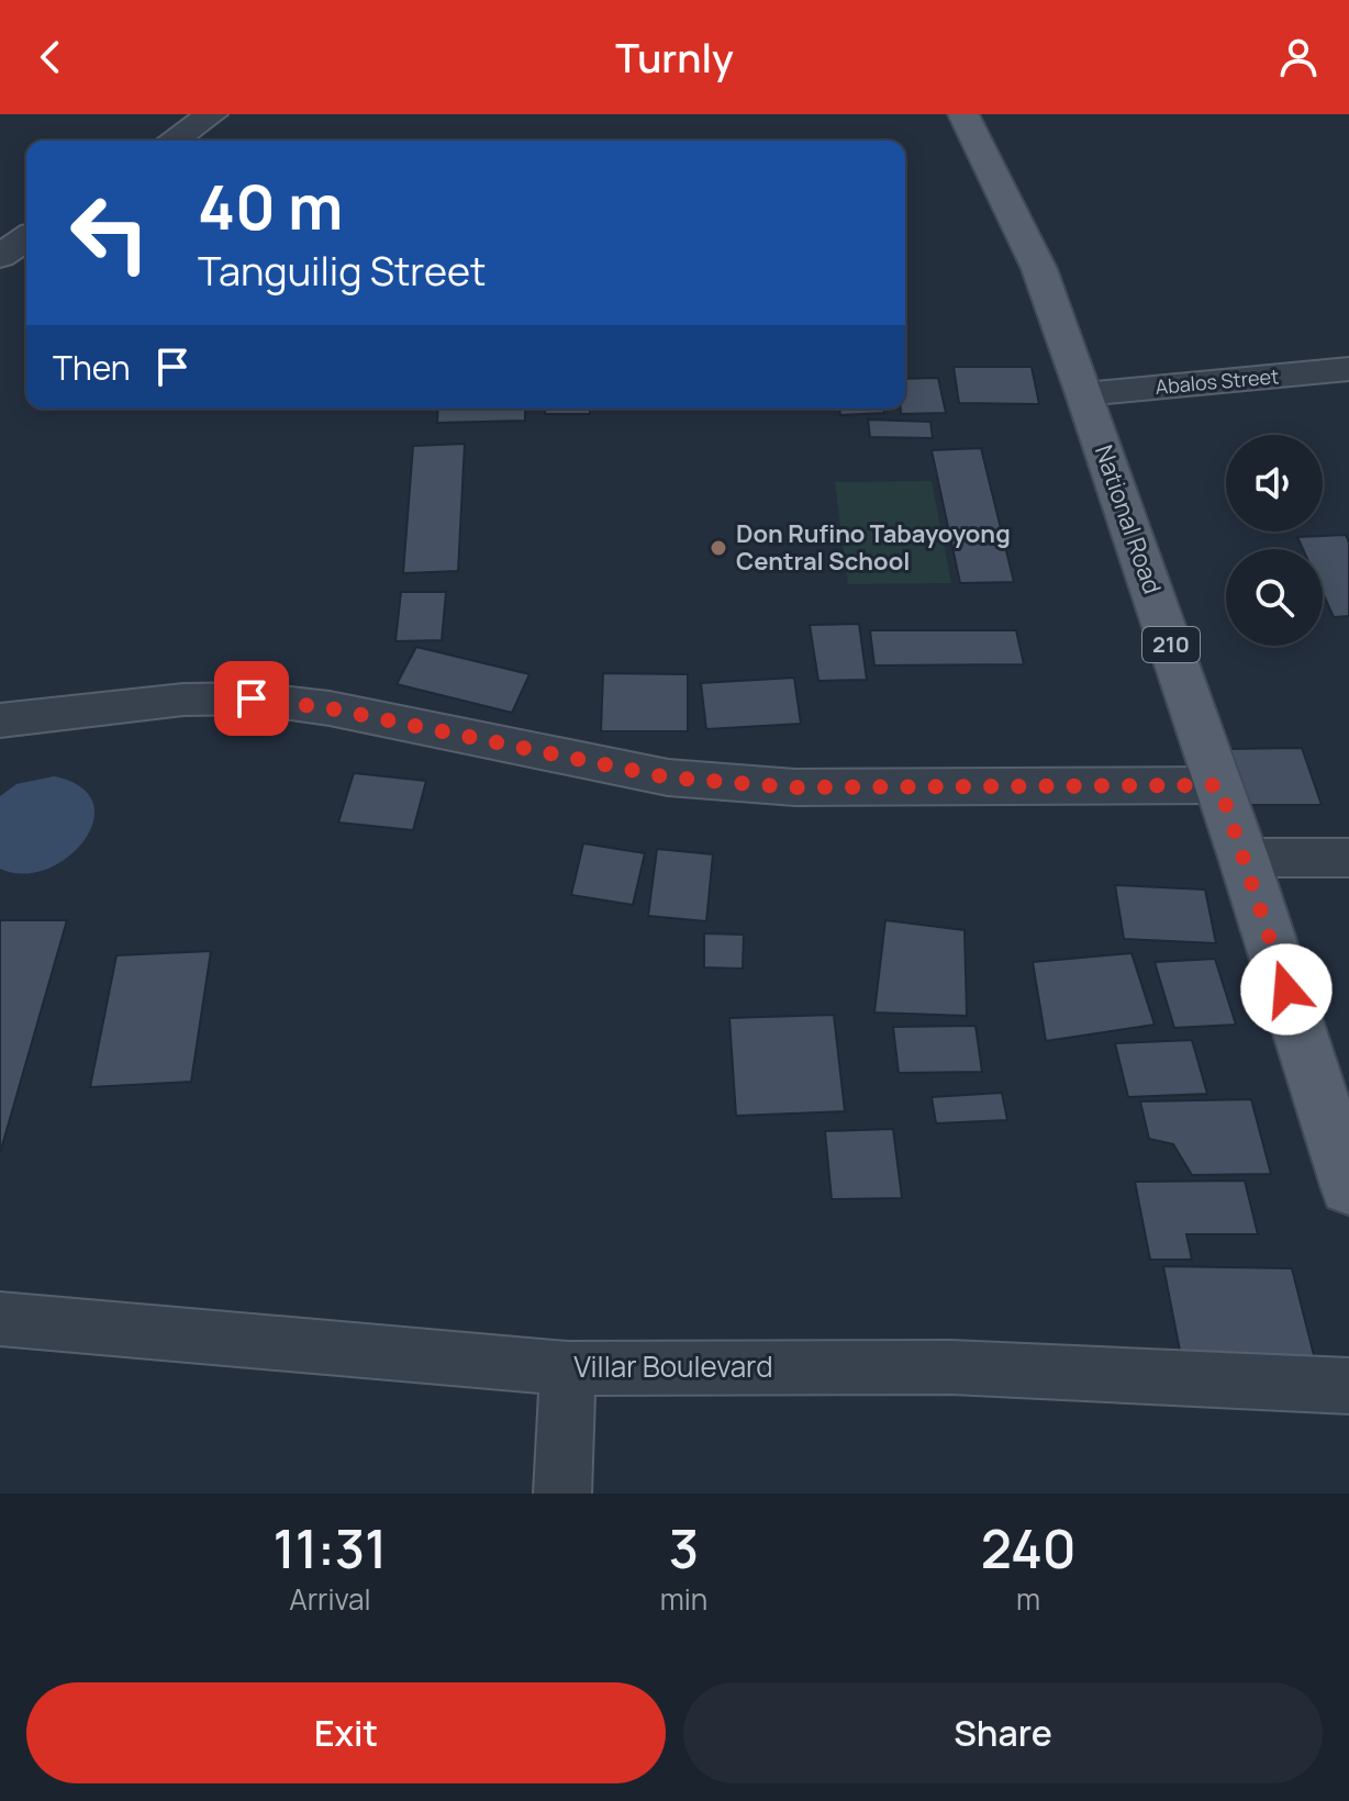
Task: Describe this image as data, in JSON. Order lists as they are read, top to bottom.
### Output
{
  "streets": {
    "main road": ["National Road", "210"],
    "street": ["Abalos Street", "Villar Boulevard"]
  },
  "crossings": [
    ["Abalos Street", "National Road"]
  ],
  "places": ["Don Rufino Tabayoyong Central School"],
  "page": {
    "header": "Turnly",
    "turn": ["40 m", "Tanguilig Street"],
    "then": "Then",
    "eta": [
      "11:31",
      "Arrival",
      "3",
      "min",
      "240",
      "m"
    ],
    "buttons": ["Exit", "Share"]
  }
}
